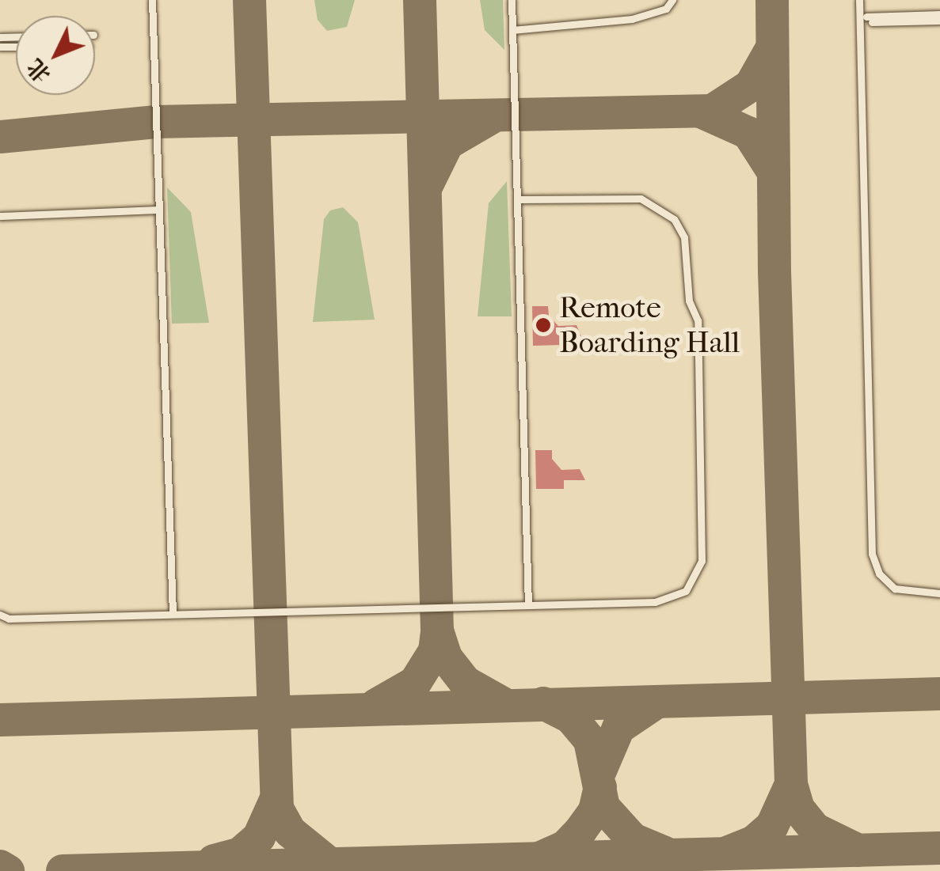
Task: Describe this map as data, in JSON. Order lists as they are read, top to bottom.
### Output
{
  "places": ["Remote Boarding Hall"],
  "north": "bottom left"
}
